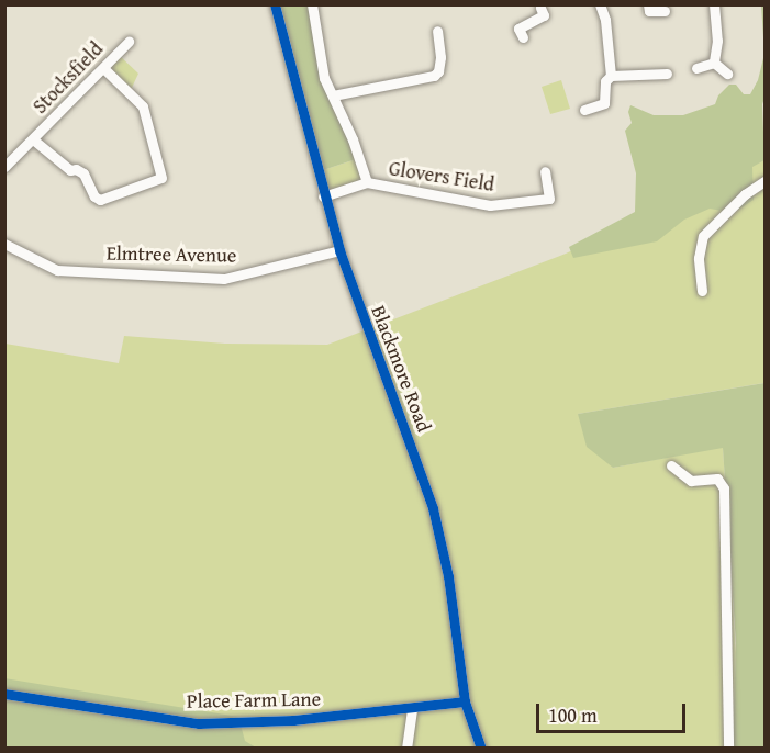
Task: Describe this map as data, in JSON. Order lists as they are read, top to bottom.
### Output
{
  "streets": {
    "street": [
      "Stocksfield",
      "Glovers Field",
      "Elmtree Avenue",
      "Blackmore Road",
      "Place Farm Lane"
    ]
  },
  "crossings": [
    ["Glovers Field", "Blackmore Road"],
    ["Elmtree Avenue", "Blackmore Road"],
    ["Blackmore Road", "Place Farm Lane"]
  ],
  "scale_bar": "100 m"
}
